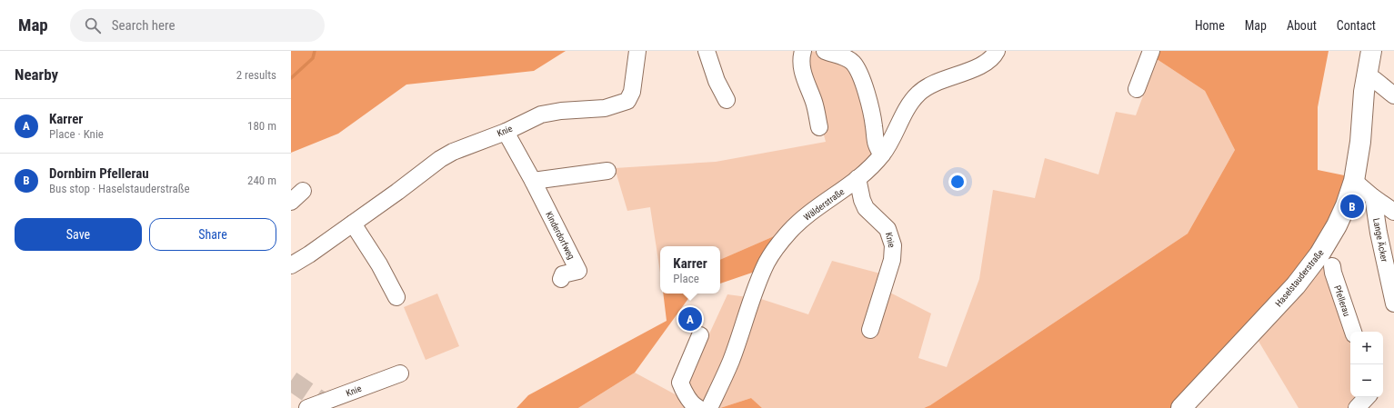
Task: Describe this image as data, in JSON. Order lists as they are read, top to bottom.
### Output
{
  "streets": {
    "main road": ["Haselstauderstraße"],
    "street": [
      "Knie",
      "Wälderstraße",
      "Kinderdorfweg",
      "Lange Äcker",
      "Pfellerau"
    ]
  },
  "crossings": [
    ["Knie", "Wälderstraße"],
    ["Knie", "Kinderdorfweg"]
  ],
  "page": {
    "header": "Map",
    "search": "Search here",
    "nav": [
      "Home",
      "Map",
      "About",
      "Contact"
    ],
    "heading": ["Nearby", "2 results"],
    "list": [
      {
        "mark": "A",
        "name": "Karrer",
        "note": "Place · Knie",
        "value": "180 m"
      },
      {
        "mark": "B",
        "name": "Dornbirn Pfellerau",
        "note": "Bus stop · Haselstauderstraße",
        "value": "240 m"
      }
    ],
    "pins": ["B", "A"],
    "buttons": ["Save", "Share"],
    "popup": ["Karrer", "Place"],
    "map_buttons": ["+", "−"]
  }
}
